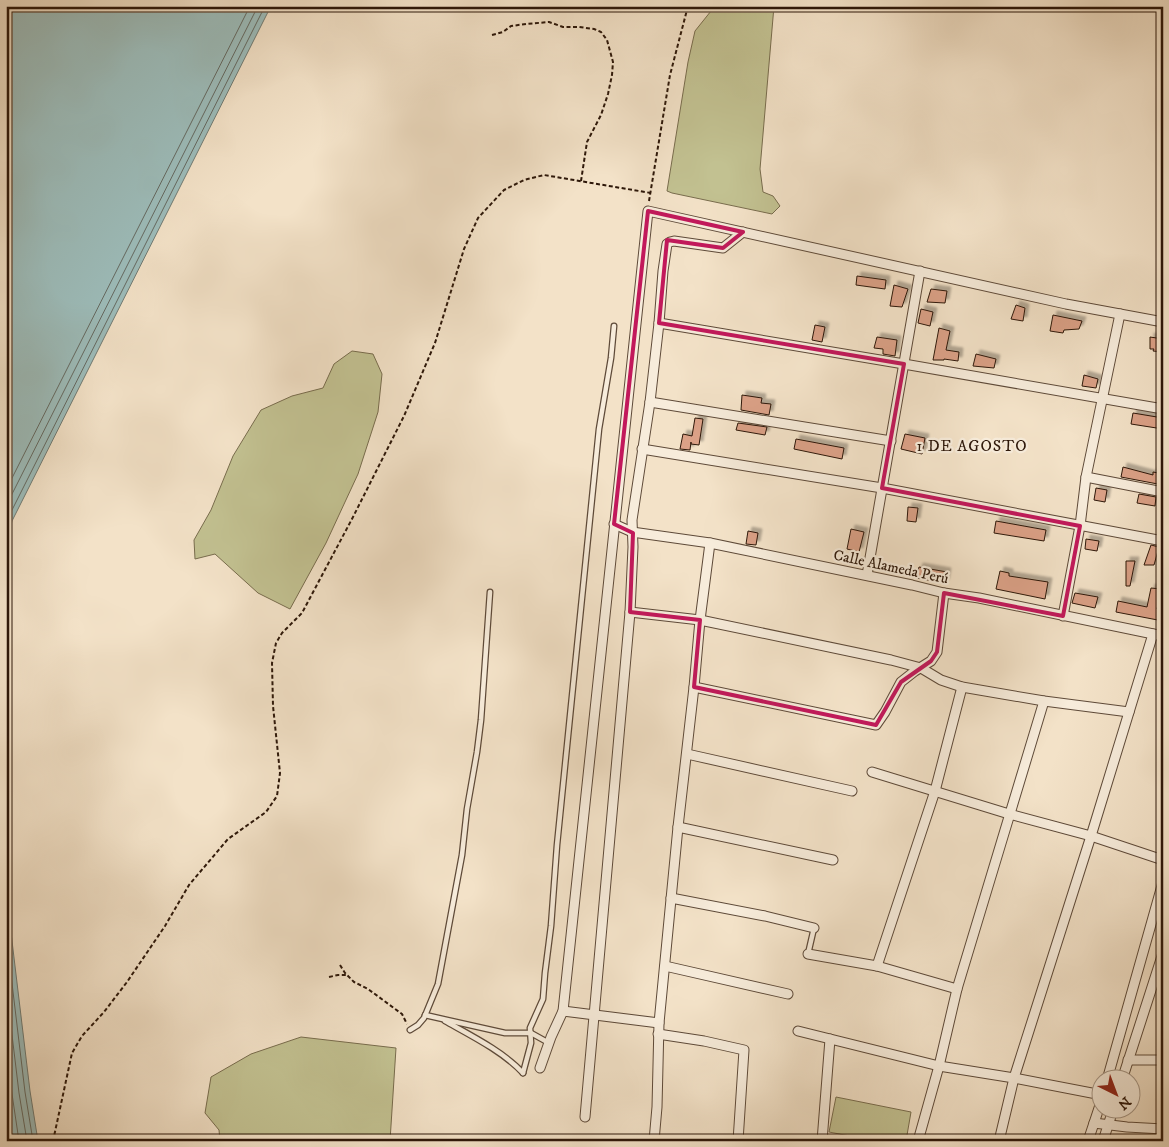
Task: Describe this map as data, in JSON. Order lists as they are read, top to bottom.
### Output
{
  "streets": {
    "street": ["Calle Alameda Perú"]
  },
  "districts": ["1 DE AGOSTO"],
  "north": "bottom right"
}
